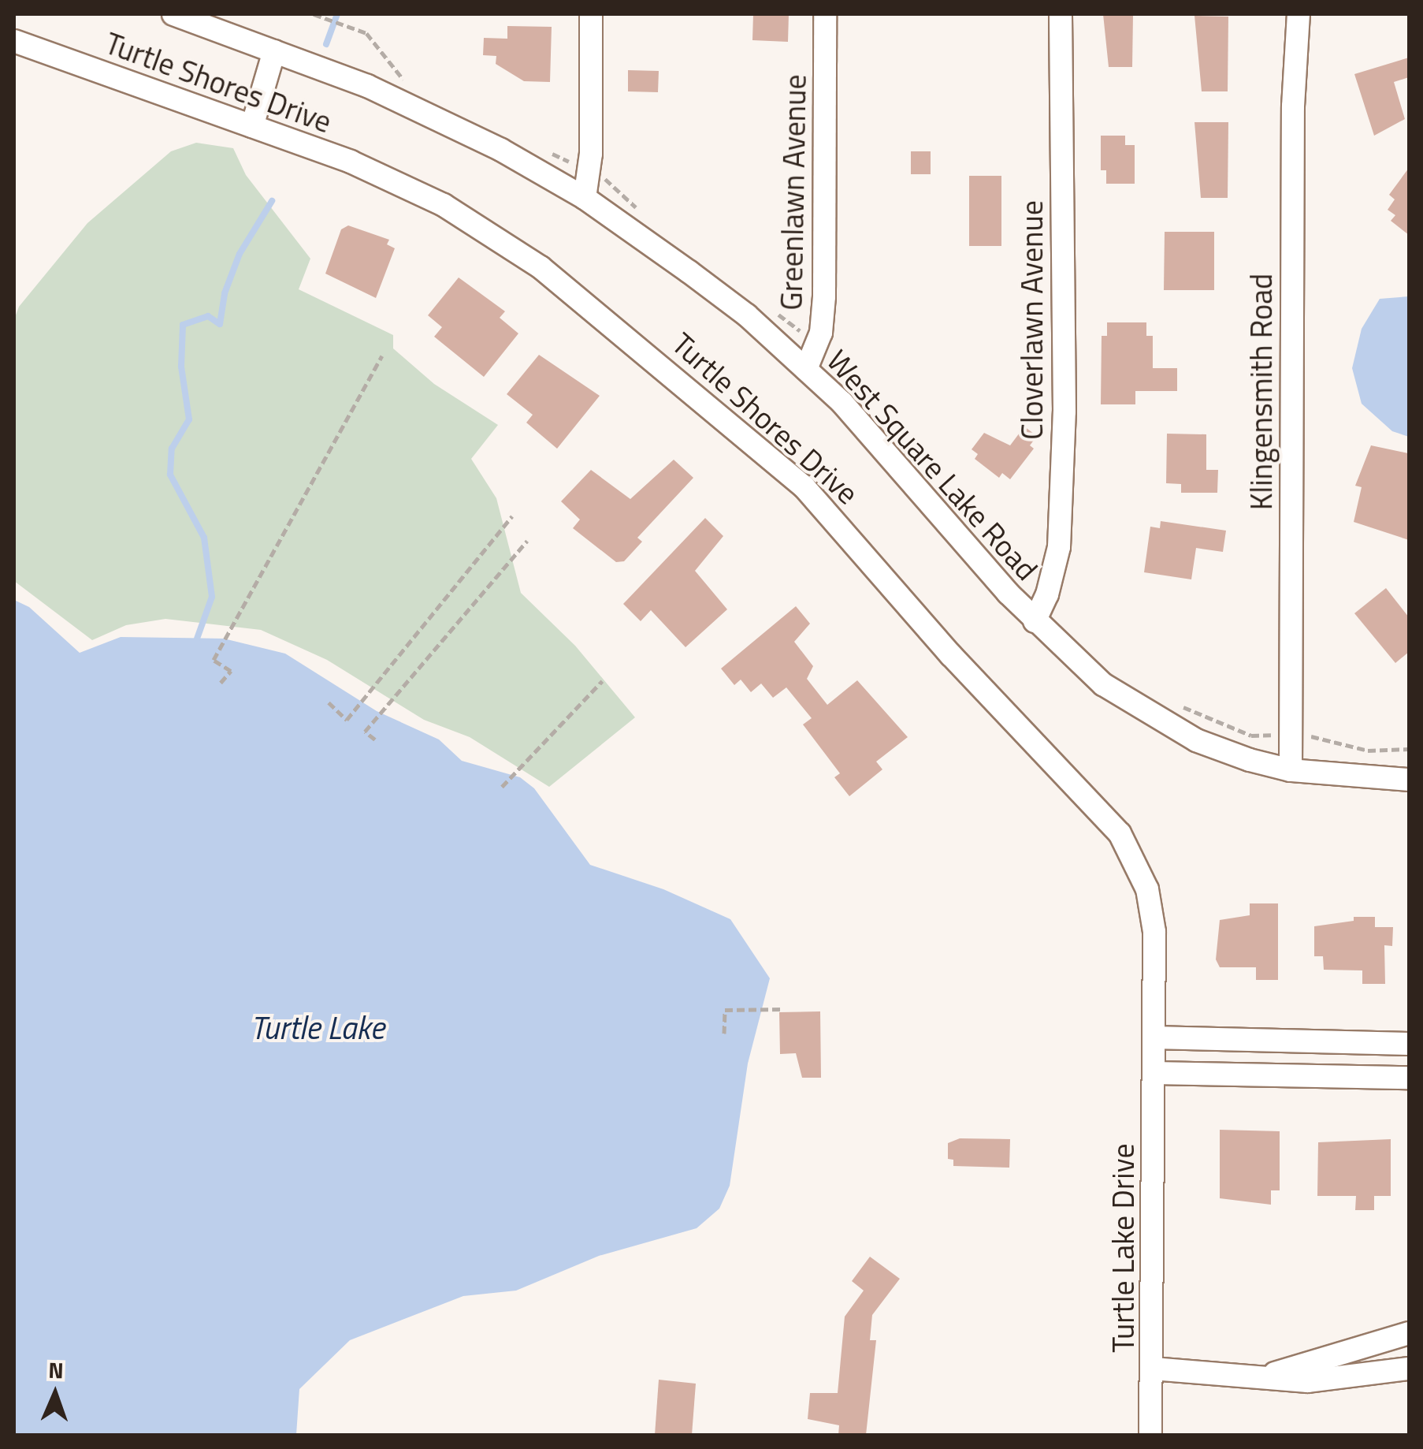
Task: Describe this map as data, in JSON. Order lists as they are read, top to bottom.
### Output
{
  "streets": {
    "street": [
      "Turtle Shores Drive",
      "Greenlawn Avenue",
      "Cloverlawn Avenue",
      "Klingensmith Road",
      "West Square Lake Road",
      "Turtle Lake Drive"
    ]
  },
  "crossings": [
    ["Turtle Shores Drive", "Turtle Lake Drive"],
    ["Greenlawn Avenue", "West Square Lake Road"],
    ["Cloverlawn Avenue", "West Square Lake Road"],
    ["Klingensmith Road", "West Square Lake Road"]
  ],
  "water": ["Turtle Lake"],
  "north": "top"
}
